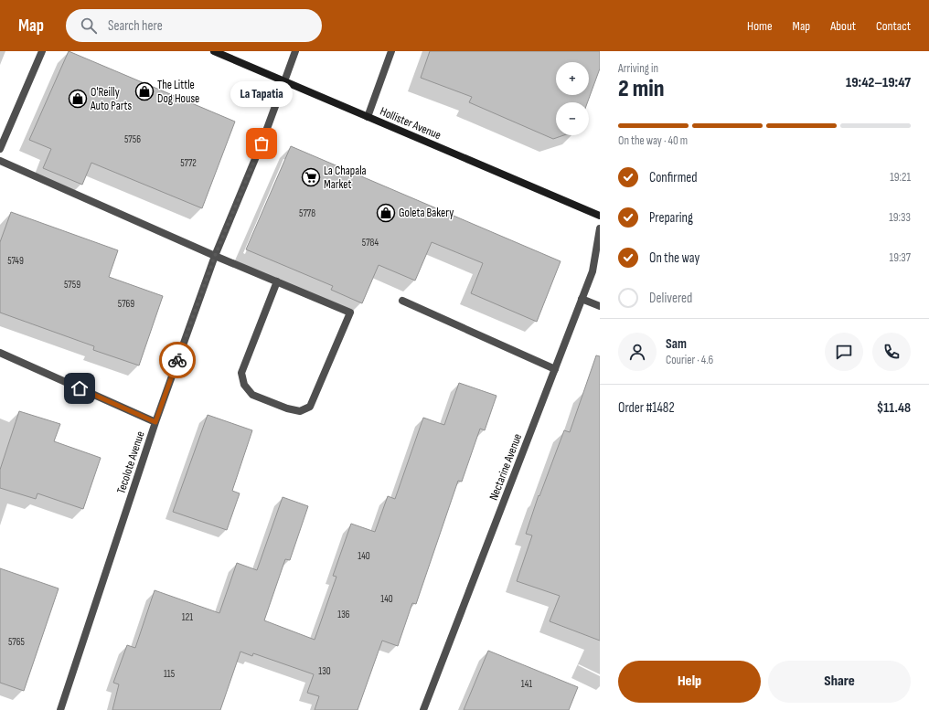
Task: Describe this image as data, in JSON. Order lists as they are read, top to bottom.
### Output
{
  "streets": {
    "main road": ["Hollister Avenue"],
    "street": ["Tecolote Avenue", "Nectarine Avenue"]
  },
  "crossings": [
    ["Hollister Avenue", "Tecolote Avenue"]
  ],
  "places": {
    "shop": ["The Little Dog House", "O'Reilly Auto Parts", "Goleta Bakery"],
    "other": ["La Tapatia"],
    "supermarket": ["La Chapala Market"]
  },
  "house_numbers": [
    "5756",
    "5772",
    "5778",
    "5784",
    "5749",
    "5759",
    "5769",
    "140",
    "140",
    "136",
    "121",
    "5765",
    "130",
    "115",
    "141"
  ],
  "page": {
    "header": "Map",
    "search": "Search here",
    "nav": [
      "Home",
      "Map",
      "About",
      "Contact"
    ],
    "heading": ["2 min", "Arriving in", "19:42–19:47"],
    "panel": [
      "Sam",
      "Courier · 4.6",
      "Order #1482",
      "$11.48"
    ],
    "map_buttons": ["+", "−"],
    "bubble": "La Tapatia",
    "bar": "On the way · 40 m",
    "list": [
      ["Confirmed", "19:21"],
      ["Preparing", "19:33"],
      ["On the way", "19:37"],
      "Delivered"
    ],
    "buttons": ["Help", "Share"]
  }
}
